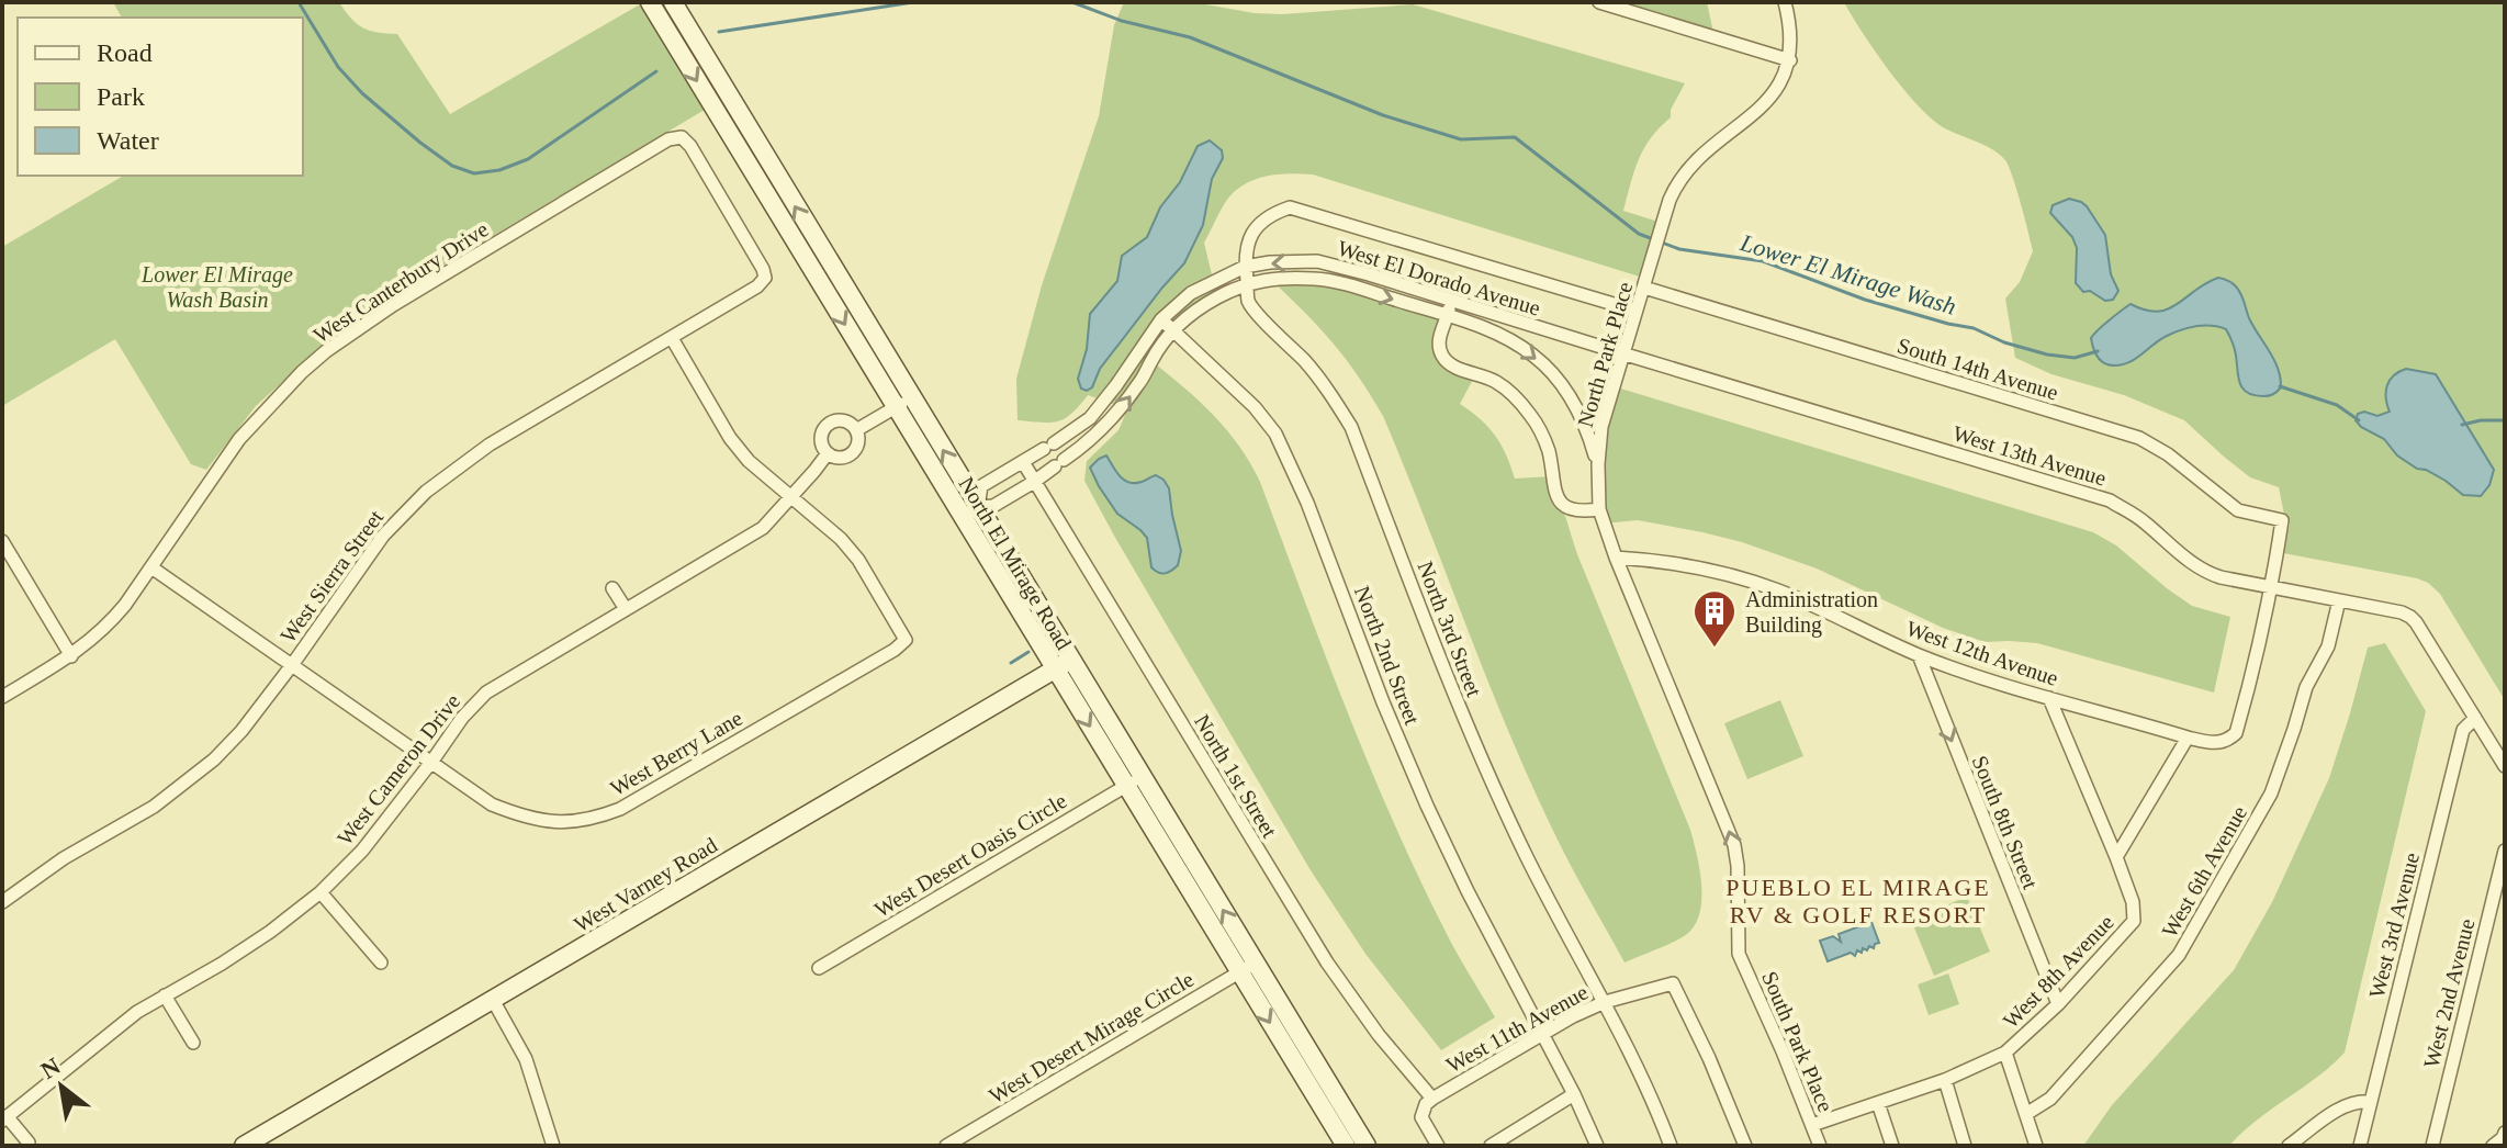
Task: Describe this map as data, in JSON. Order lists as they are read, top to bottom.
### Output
{
  "streets": {
    "main road": ["North El Mirage Road", "West Varney Road"],
    "street": [
      "West El Dorado Avenue",
      "West Canterbury Drive",
      "North Park Place",
      "South 14th Avenue",
      "West 13th Avenue",
      "West Sierra Street",
      "North 3rd Street",
      "West 12th Avenue",
      "North 2nd Street",
      "West Berry Lane",
      "West Cameron Drive",
      "North 1st Street",
      "South 8th Street",
      "West Desert Oasis Circle",
      "West 6th Avenue",
      "West 3rd Avenue",
      "West 8th Avenue",
      "West 2nd Avenue",
      "West 11th Avenue",
      "West Desert Mirage Circle",
      "South Park Place"
    ]
  },
  "crossings": [
    ["West El Dorado Avenue", "North Park Place"],
    ["West El Dorado Avenue", "West 13th Avenue"],
    ["West El Dorado Avenue", "North El Mirage Road"],
    ["West El Dorado Avenue", "North 3rd Street"],
    ["West El Dorado Avenue", "North 2nd Street"],
    ["West El Dorado Avenue", "North 1st Street"],
    ["West Canterbury Drive", "West Sierra Street"],
    ["West Canterbury Drive", "West Berry Lane"],
    ["North Park Place", "South 14th Avenue"],
    ["North Park Place", "West 13th Avenue"],
    ["North Park Place", "West 12th Avenue"],
    ["North Park Place", "South Park Place"],
    ["South 14th Avenue", "West 13th Avenue"],
    ["West 13th Avenue", "West 6th Avenue"],
    ["West 13th Avenue", "West 3rd Avenue"],
    ["North El Mirage Road", "West Cameron Drive"],
    ["North El Mirage Road", "West Desert Oasis Circle"],
    ["North El Mirage Road", "West Varney Road"],
    ["North El Mirage Road", "West Desert Mirage Circle"],
    ["West Sierra Street", "West Berry Lane"],
    ["North 3rd Street", "West 11th Avenue"],
    ["West 12th Avenue", "South 8th Street"],
    ["North 2nd Street", "West 11th Avenue"],
    ["West Berry Lane", "West Cameron Drive"],
    ["North 1st Street", "West 11th Avenue"],
    ["South 8th Street", "West 8th Avenue"],
    ["West 8th Avenue", "South Park Place"]
  ],
  "one_way": ["North Park Place"],
  "districts": ["PUEBLO EL MIRAGE RV & GOLF RESORT"],
  "water": ["Lower El Mirage Wash"],
  "parks": ["Lower El Mirage Wash Basin"],
  "places": {
    "building": ["Administration Building"]
  },
  "legend": ["Road", "Park", "Water"],
  "north": "top left"
}
